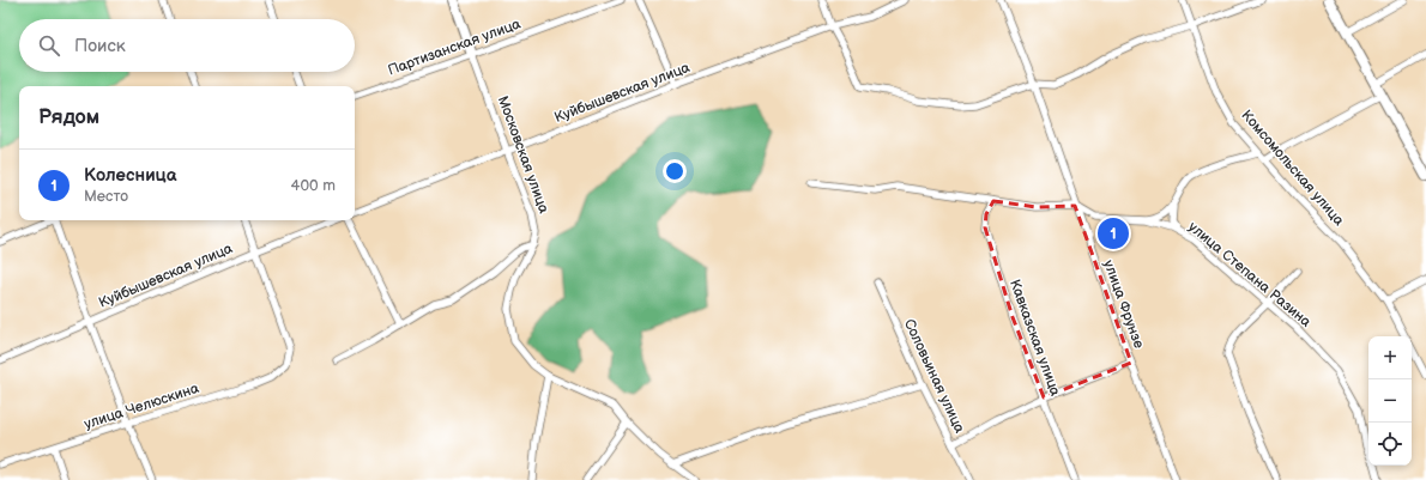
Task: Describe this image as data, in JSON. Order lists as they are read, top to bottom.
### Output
{
  "streets": {
    "main road": ["Московская улица"],
    "street": [
      "Партизанская улица",
      "Куйбышевская улица",
      "Комсомольская улица",
      "улица Степана Разина",
      "улица Фрунзе",
      "Кавказская улица",
      "Соловьиная улица",
      "улица Челюскина"
    ]
  },
  "crossings": [
    ["Партизанская улица", "Московская улица"],
    ["Куйбышевская улица", "Московская улица"],
    ["Куйбышевская улица", "улица Челюскина"],
    ["улица Степана Разина", "улица Фрунзе"]
  ],
  "page": {
    "search": "Поиск",
    "heading": "Рядом",
    "list": [
      {
        "mark": "1",
        "name": "Колесница",
        "note": "Место",
        "value": "400 m"
      }
    ],
    "pins": "1",
    "map_buttons": ["+", "−"]
  }
}
